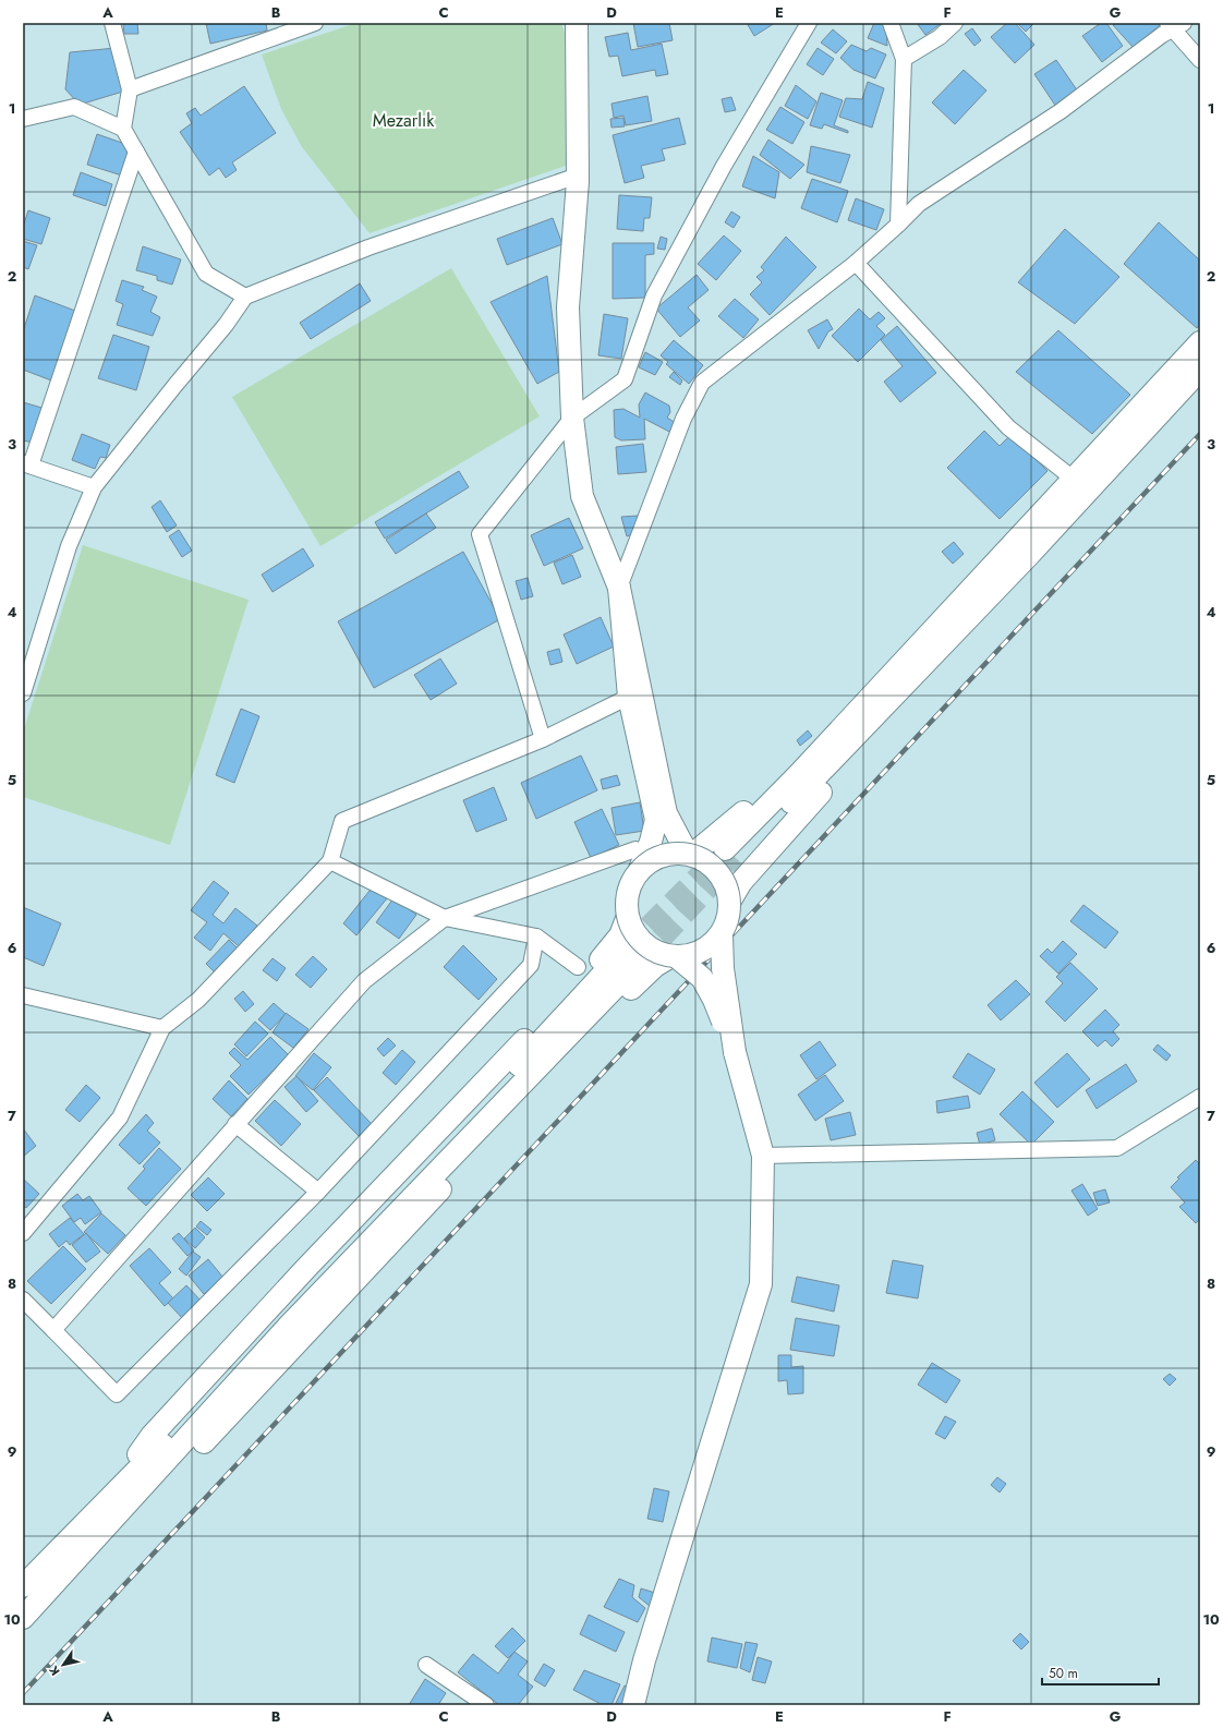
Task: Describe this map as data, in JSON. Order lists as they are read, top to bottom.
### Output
{
  "parks": ["Mezarlık"],
  "scale_bar": "50 m",
  "north": "bottom left",
  "grid": {
    "columns": [
      "A",
      "B",
      "C",
      "D",
      "E",
      "F",
      "G"
    ],
    "rows": [
      "1",
      "2",
      "3",
      "4",
      "5",
      "6",
      "7",
      "8",
      "9",
      "10"
    ]
  }
}
